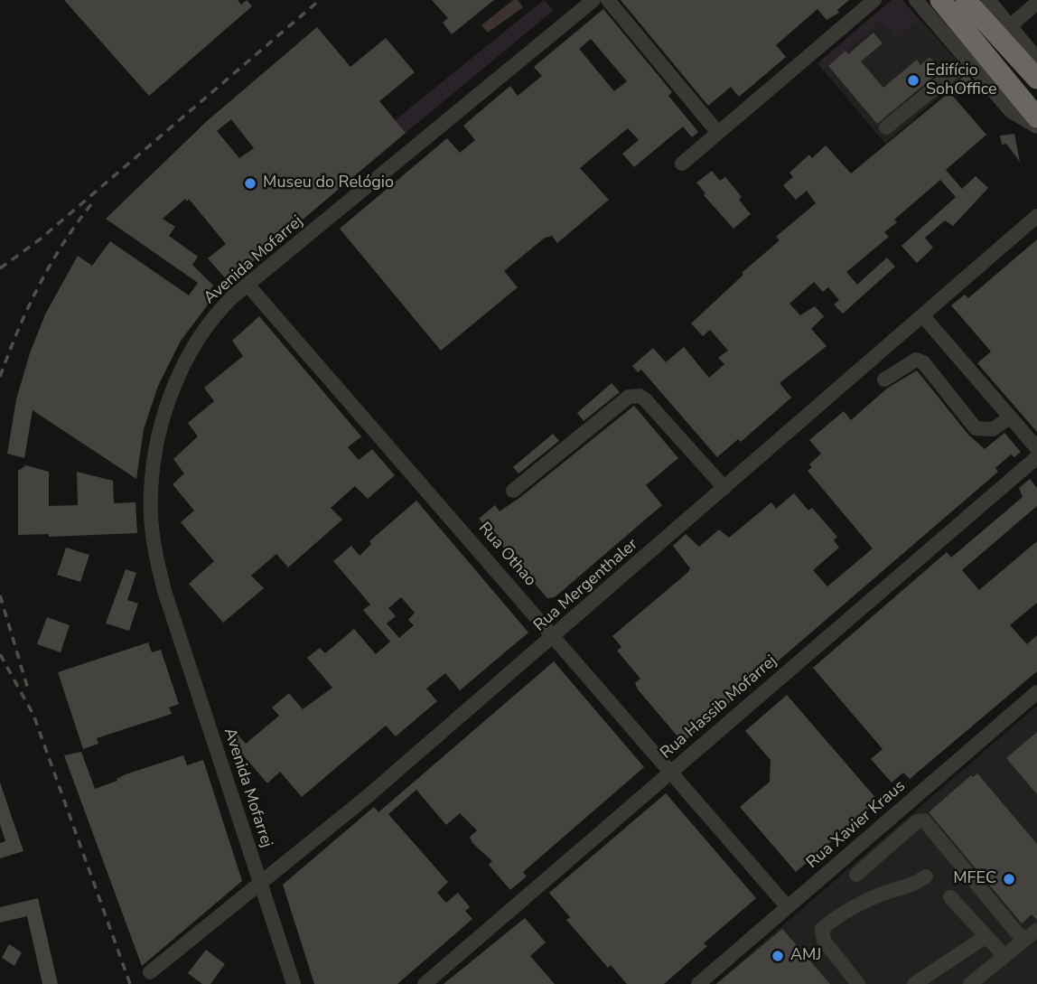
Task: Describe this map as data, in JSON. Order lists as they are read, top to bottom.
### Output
{
  "streets": {
    "street": [
      "Avenida Mofarrej",
      "Rua Othao",
      "Rua Mergenthaler",
      "Rua Hassib Mofarrej",
      "Rua Xavier Kraus"
    ]
  },
  "crossings": [
    ["Avenida Mofarrej", "Rua Othao"],
    ["Avenida Mofarrej", "Rua Mergenthaler"],
    ["Rua Othao", "Rua Mergenthaler"],
    ["Rua Othao", "Rua Hassib Mofarrej"],
    ["Rua Othao", "Rua Xavier Kraus"]
  ],
  "places": [
    "Edifício SohOffice",
    "Museu do Relógio",
    "MFEC",
    "AMJ"
  ]
}
